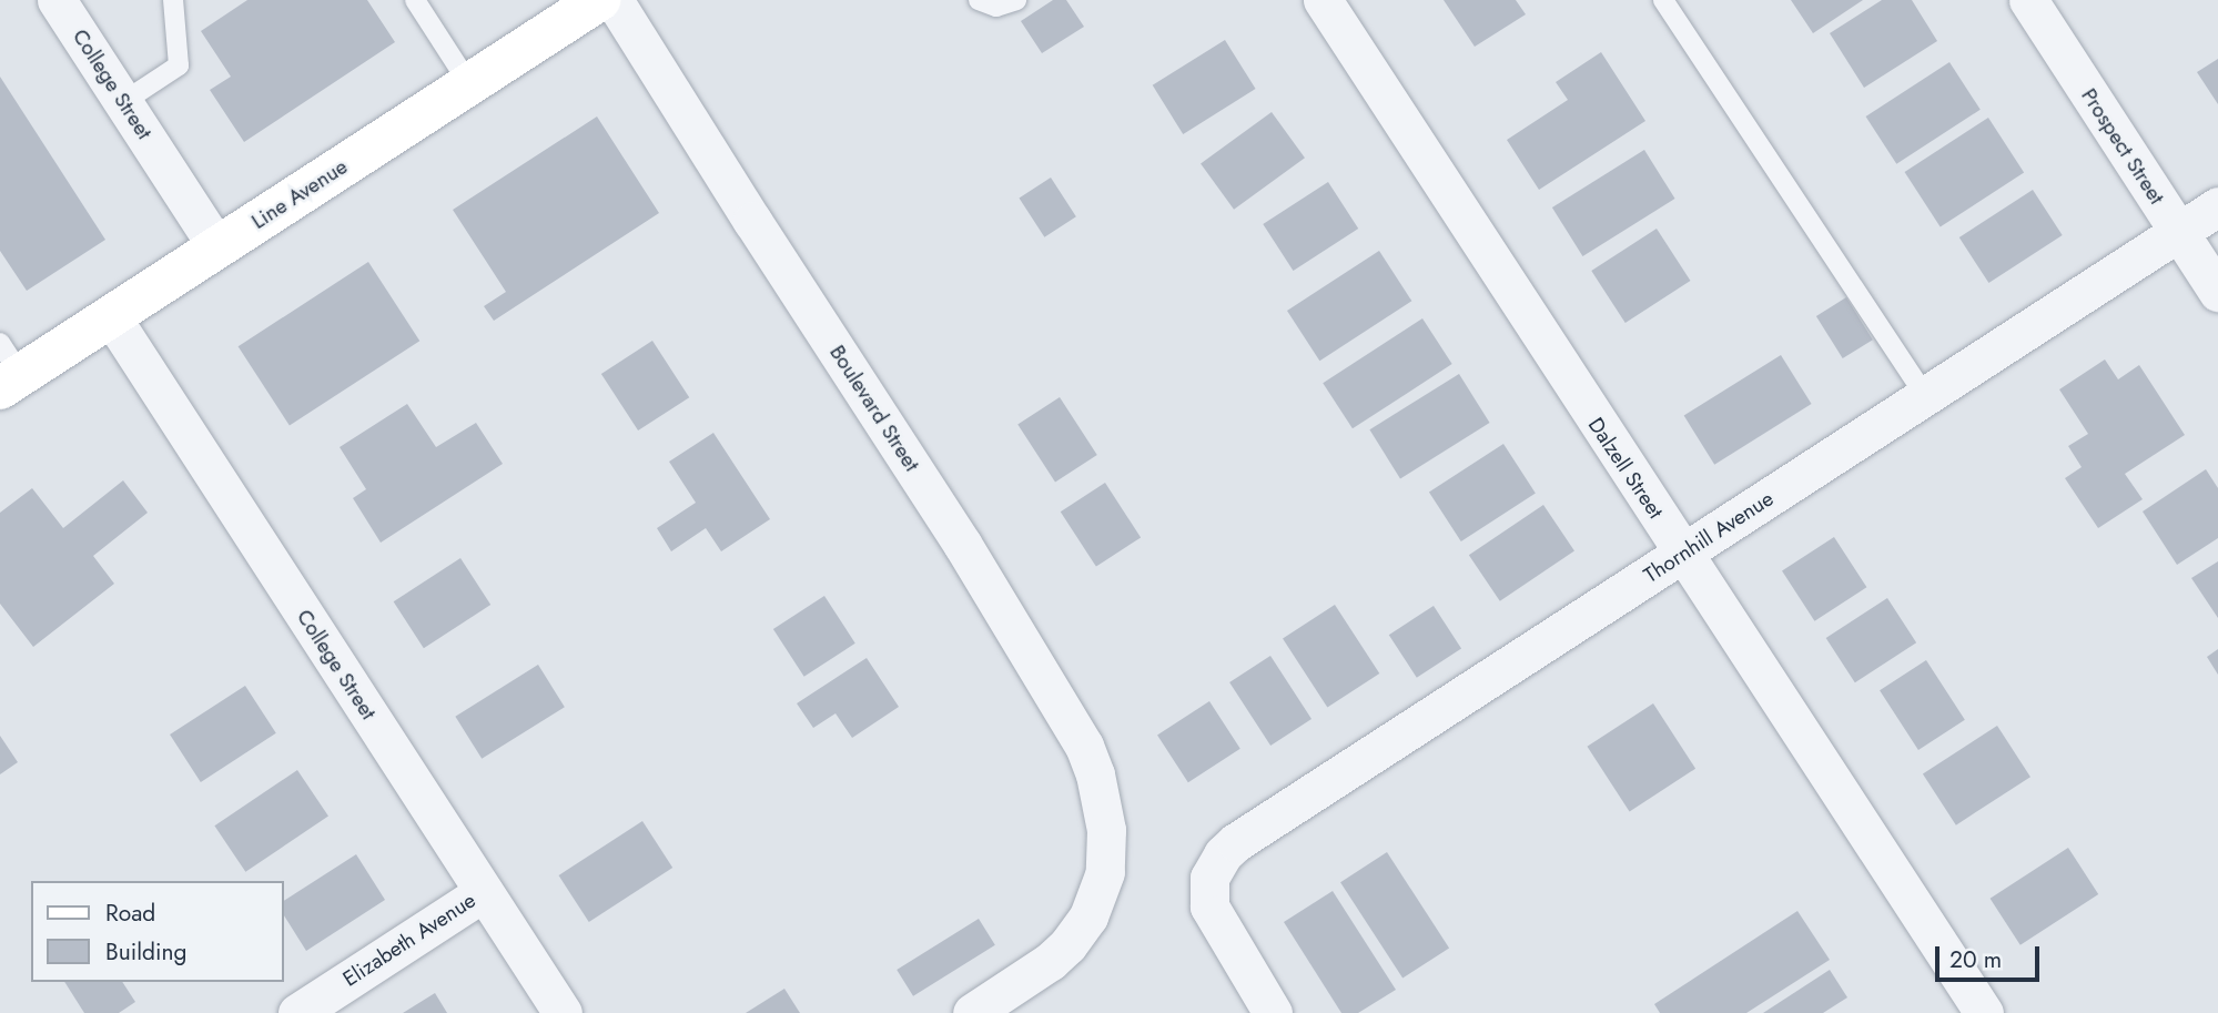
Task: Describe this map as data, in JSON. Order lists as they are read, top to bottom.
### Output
{
  "streets": {
    "main road": ["Line Avenue"],
    "street": [
      "College Street",
      "Prospect Street",
      "Boulevard Street",
      "Dalzell Street",
      "Thornhill Avenue",
      "Elizabeth Avenue"
    ]
  },
  "crossings": [
    ["College Street", "Line Avenue"],
    ["College Street", "Elizabeth Avenue"],
    ["Prospect Street", "Thornhill Avenue"],
    ["Dalzell Street", "Thornhill Avenue"]
  ],
  "legend": ["Road", "Building"],
  "scale_bar": "20 m"
}
